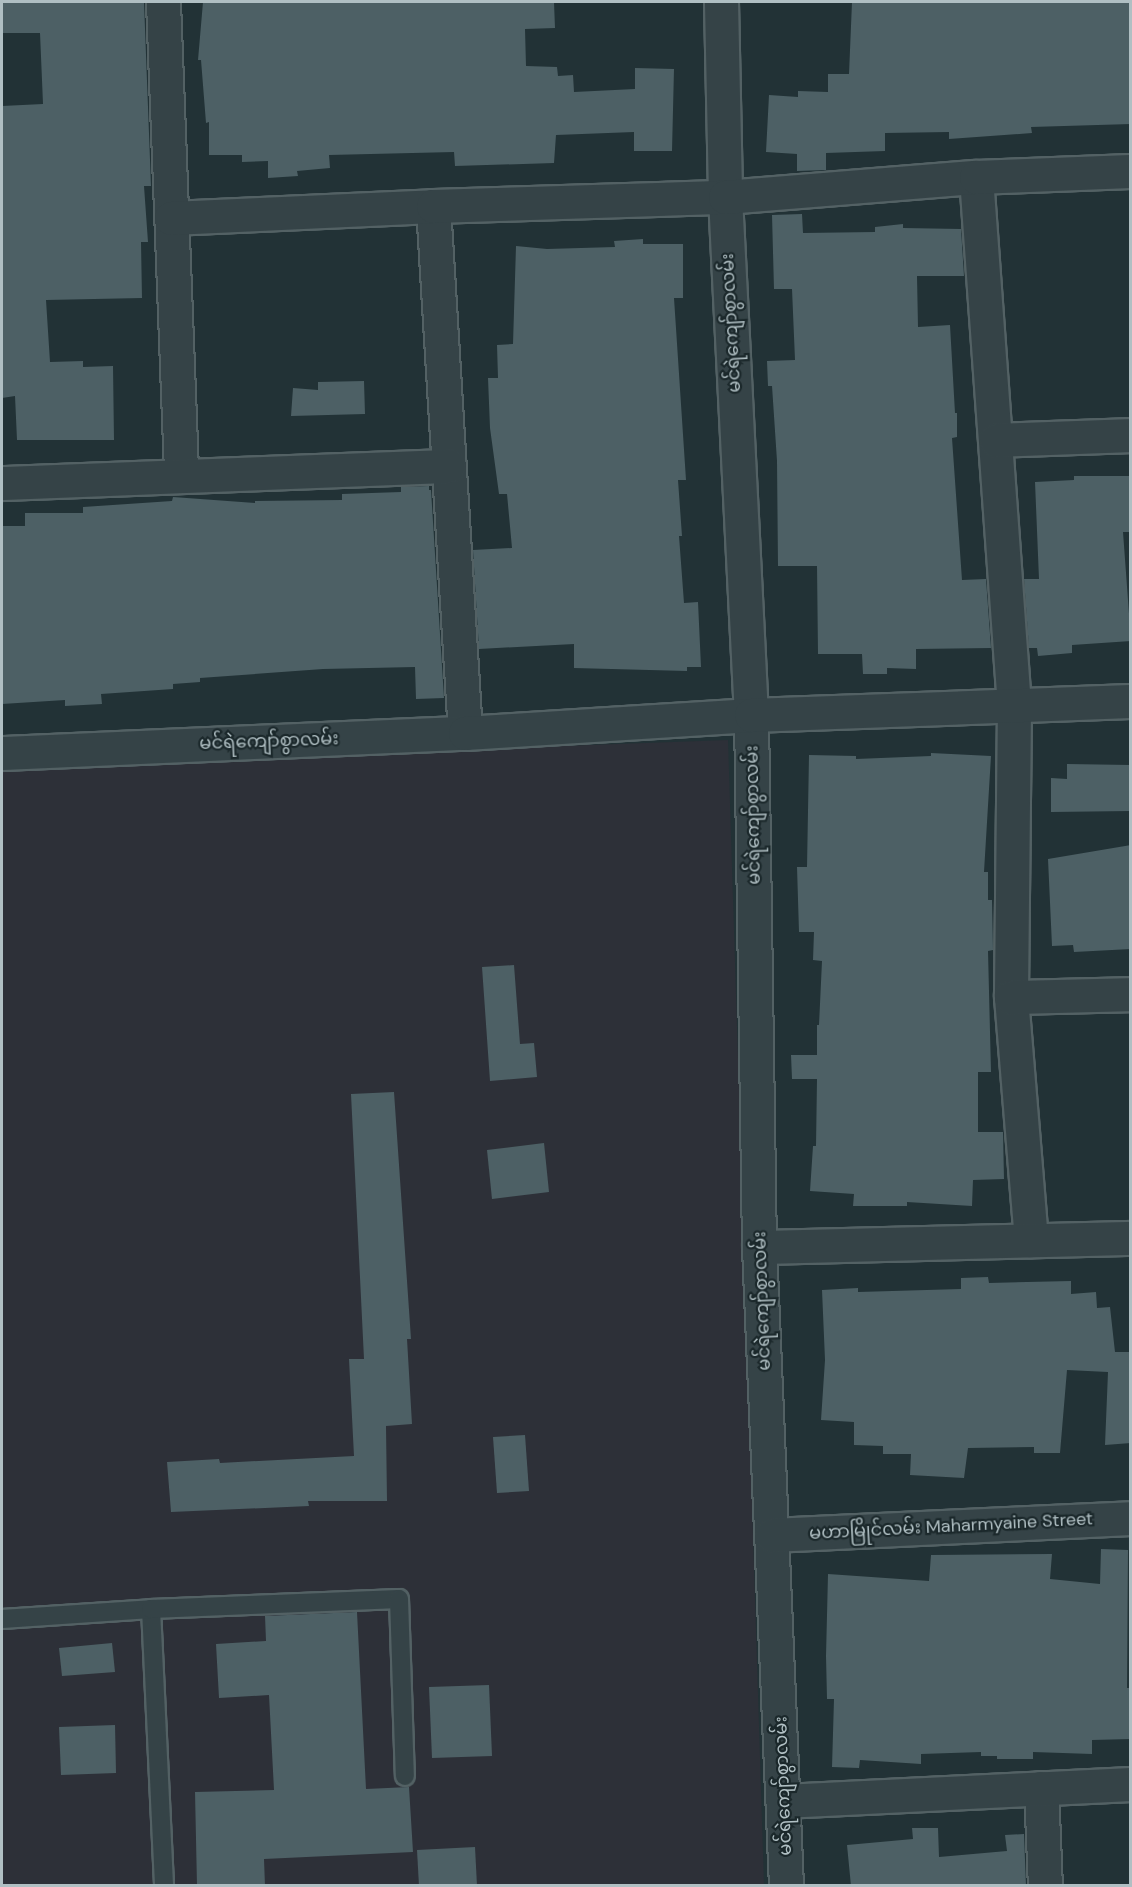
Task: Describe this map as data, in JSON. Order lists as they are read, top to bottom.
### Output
{
  "streets": {
    "street": ["မင်ရဲကျော်စွာလမ်း", "မဟာမြိုင်လမ်း Maharmyaine Street"]
  },
  "crossings": [
    ["မင်ရဲကျော်စွာလမ်း", "မဟာမြိုင်လမ်း Maharmyaine Street"]
  ]
}
